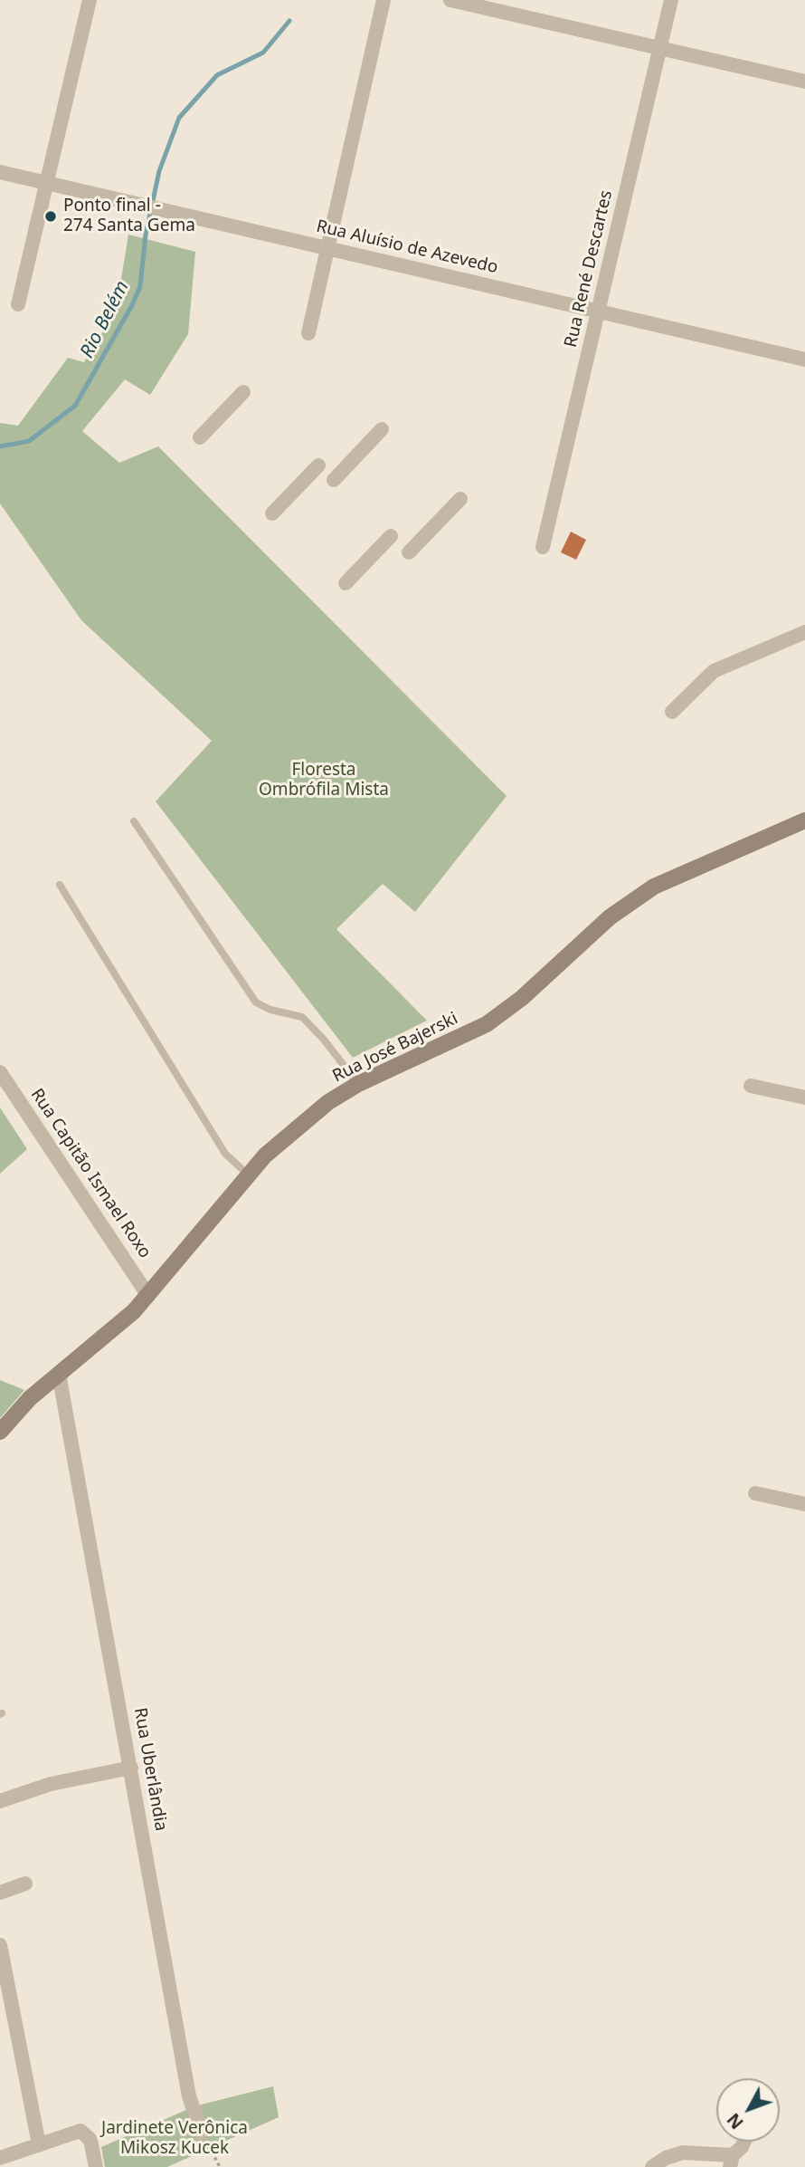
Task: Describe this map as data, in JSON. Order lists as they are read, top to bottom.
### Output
{
  "streets": {
    "main road": ["Rua José Bajerski"],
    "street": [
      "Rua Aluísio de Azevedo",
      "Rua René Descartes",
      "Rua Capitão Ismael Roxo",
      "Rua Uberlândia"
    ]
  },
  "crossings": [
    ["Rua Aluísio de Azevedo", "Rua René Descartes"],
    ["Rua José Bajerski", "Rua Capitão Ismael Roxo"],
    ["Rua José Bajerski", "Rua Uberlândia"]
  ],
  "water": ["Rio Belém"],
  "parks": ["Floresta Ombrófila Mista", "Jardinete Verônica Mikosz Kucek"],
  "places": ["Ponto final - 274 Santa Gema"],
  "north": "bottom left"
}
